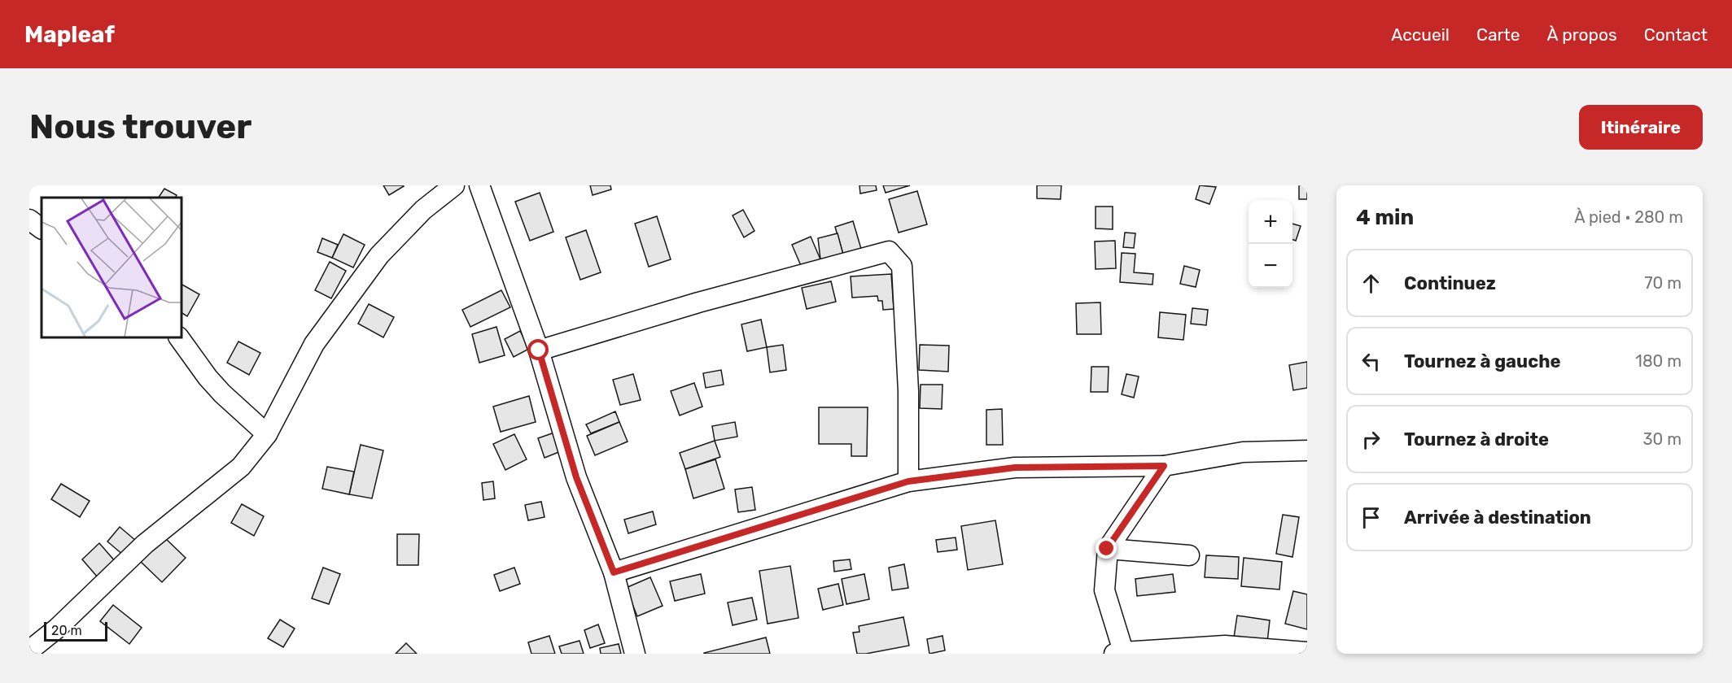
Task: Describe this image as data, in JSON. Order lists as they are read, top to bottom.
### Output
{
  "scale_bar": "20 m",
  "page": {
    "header": "Mapleaf",
    "nav": [
      "Accueil",
      "Carte",
      "À propos",
      "Contact"
    ],
    "buttons": "Itinéraire",
    "title": "Nous trouver",
    "heading": ["4 min", "À pied · 280 m"],
    "map_buttons": ["+", "−"],
    "list": [
      ["Continuez", "70 m"],
      ["Tournez à gauche", "180 m"],
      ["Tournez à droite", "30 m"],
      "Arrivée à destination"
    ],
    "scale": "20 m"
  }
}
